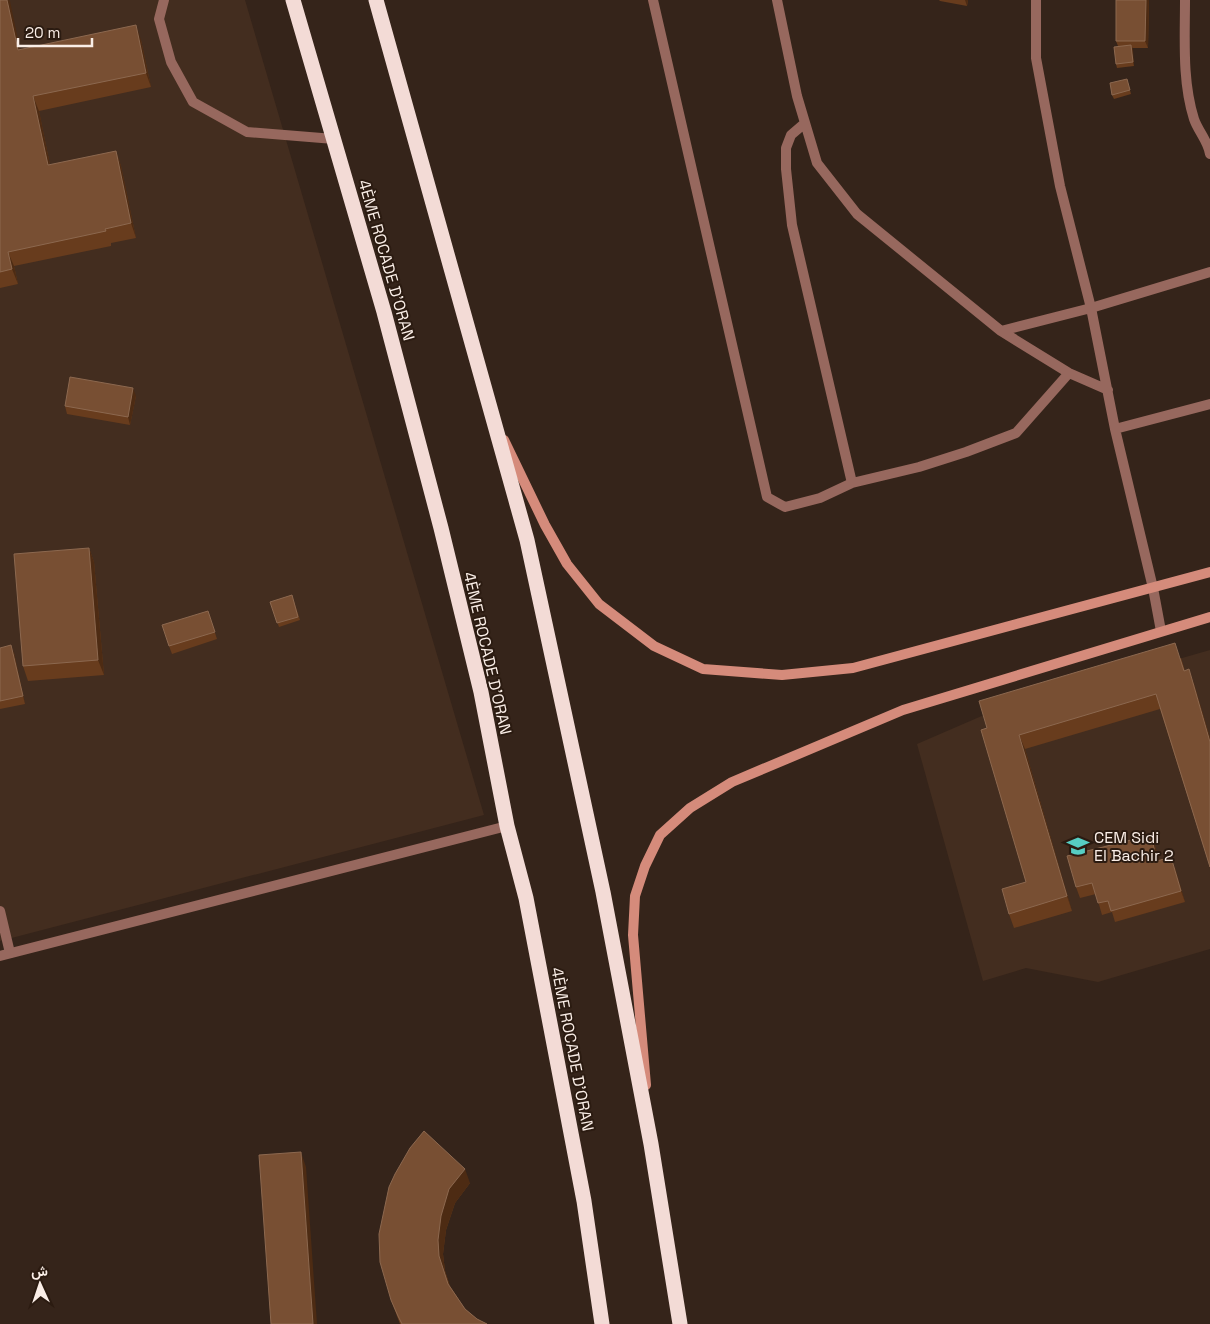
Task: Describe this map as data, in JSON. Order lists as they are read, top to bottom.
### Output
{
  "streets": {
    "highway": ["4ÈME ROCADE D'ORAN"]
  },
  "places": {
    "school or university": ["CEM Sidi El Bachir 2"]
  },
  "scale_bar": "20 m",
  "north": "top"
}
